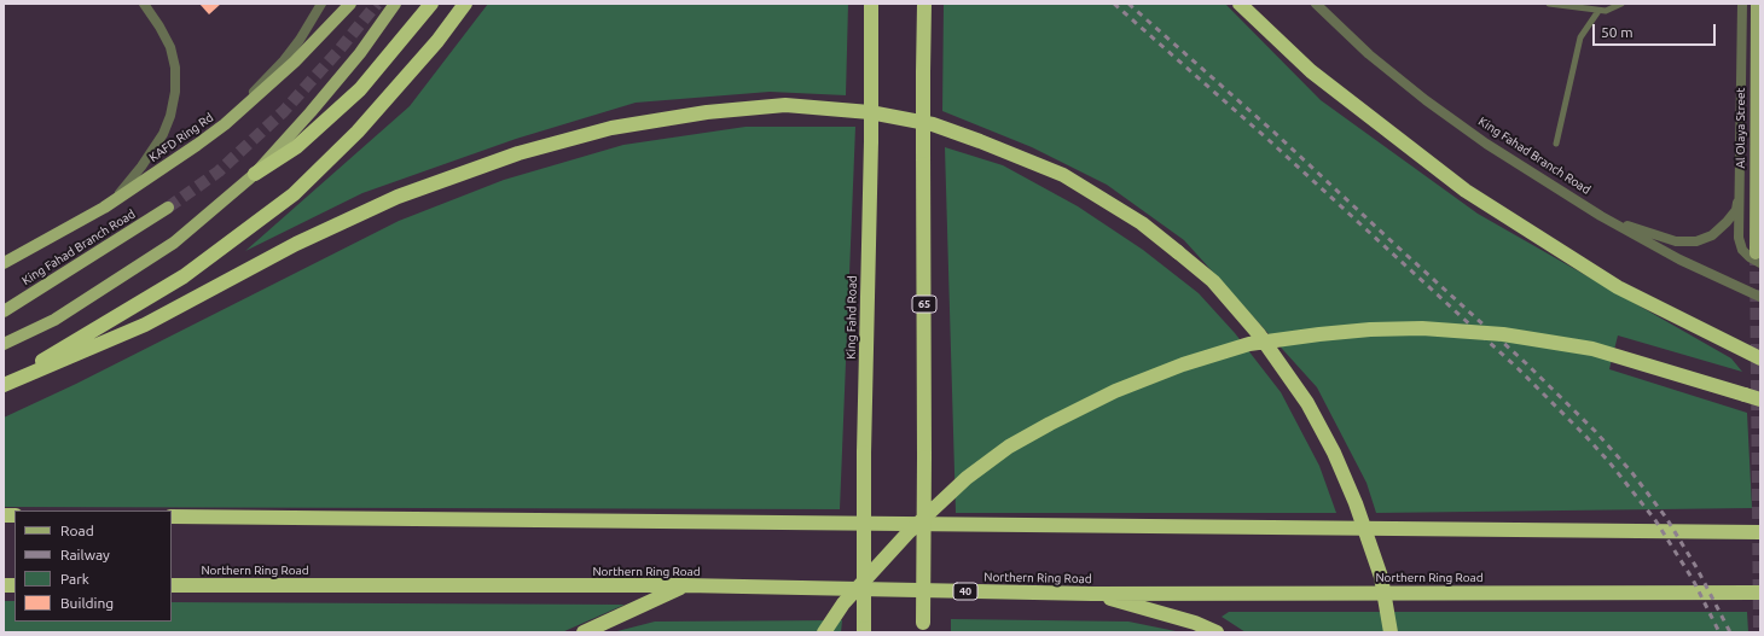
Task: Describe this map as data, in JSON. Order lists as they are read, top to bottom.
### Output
{
  "streets": {
    "highway": [
      "65",
      "King Fahd Road",
      "Northern Ring Road",
      "40"
    ],
    "main road": ["Al Olaya Street", "KAFD Ring Rd", "King Fahad Branch Road"]
  },
  "legend": [
    "Road",
    "Railway",
    "Park",
    "Building"
  ],
  "scale_bar": "50 m"
}
